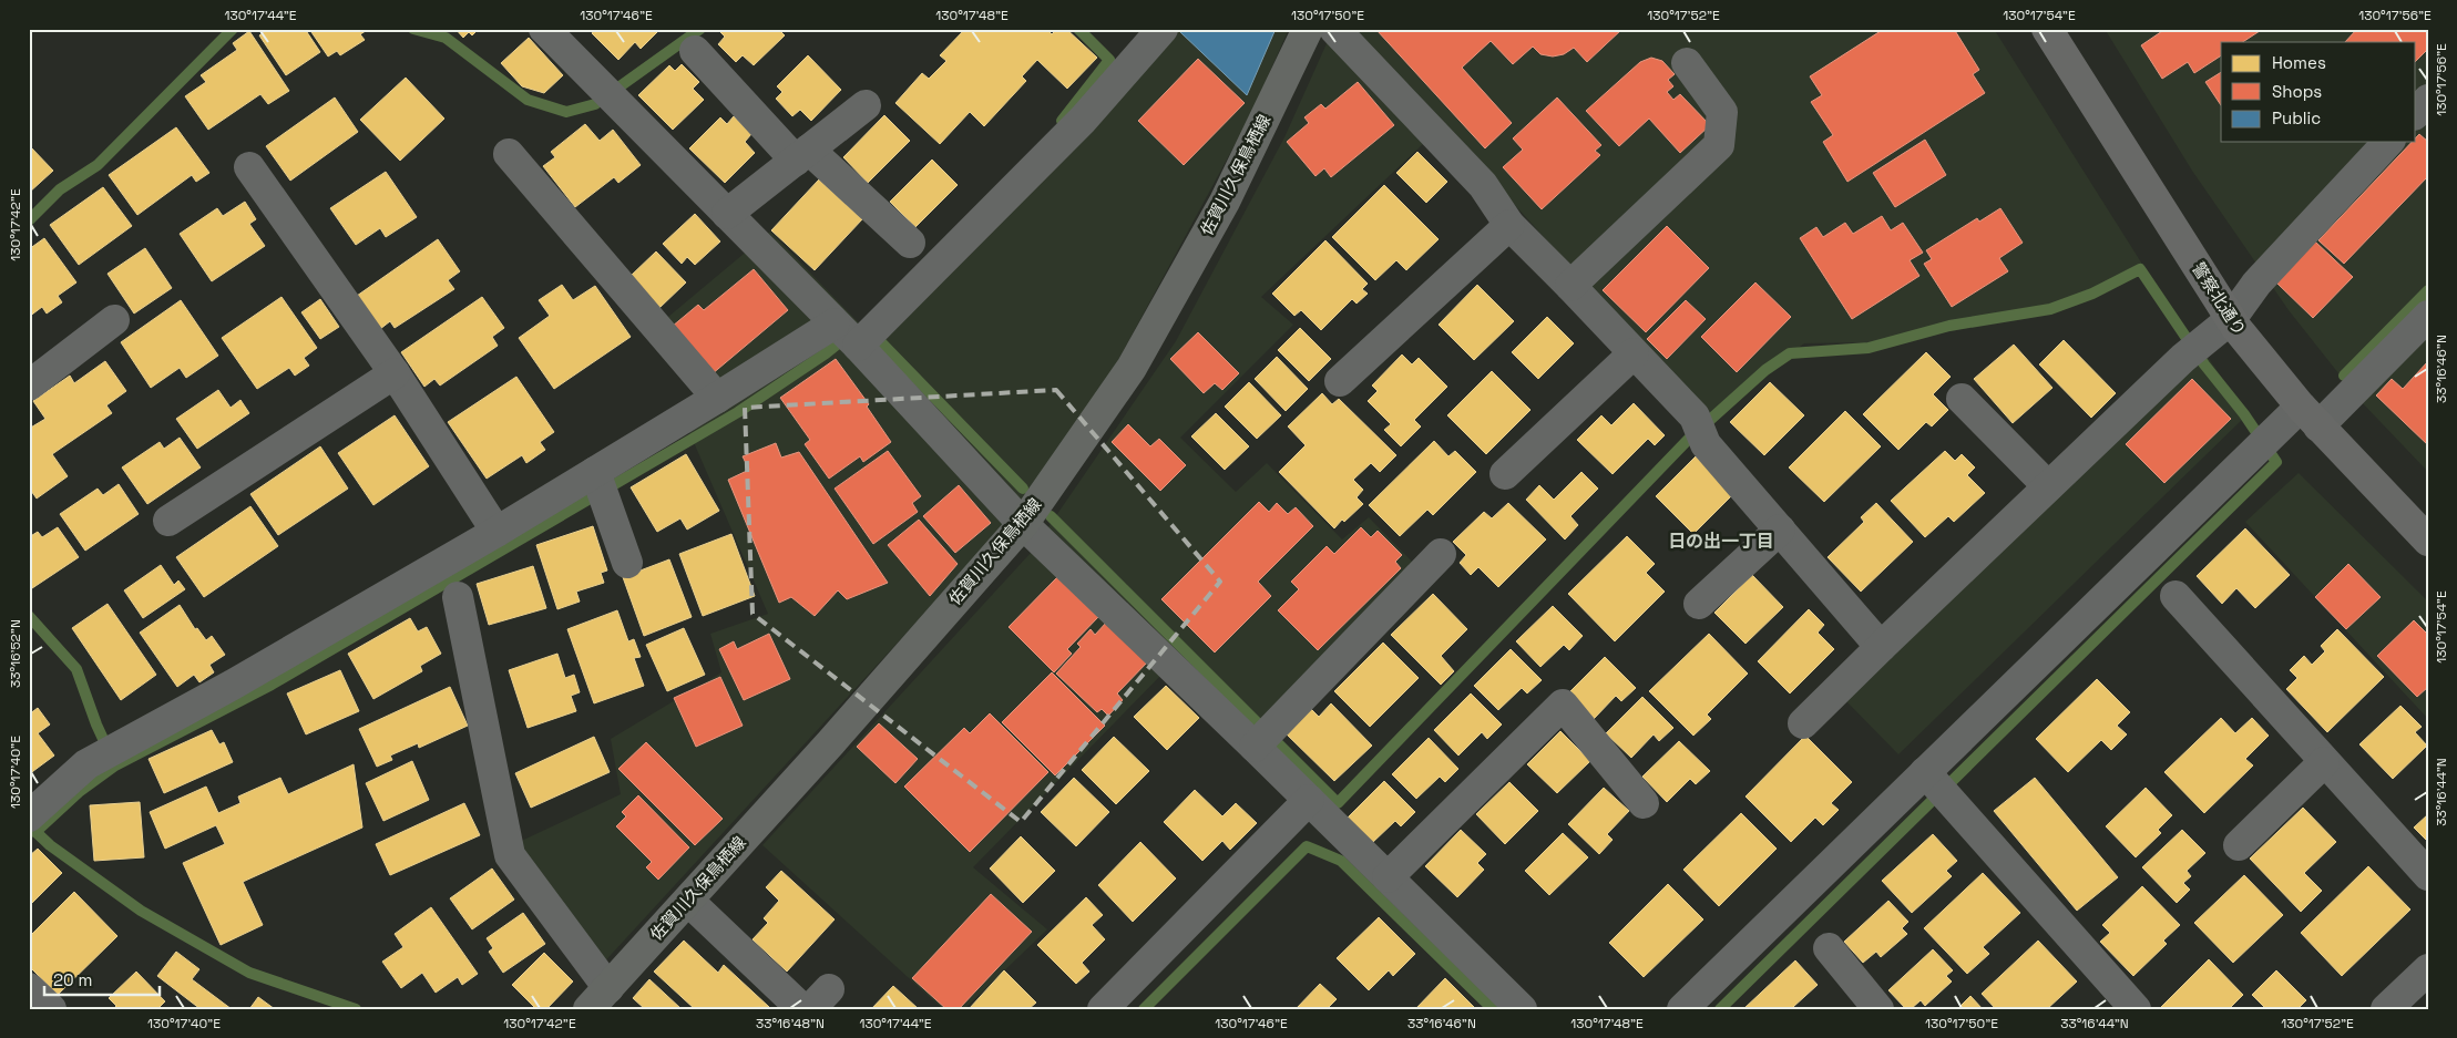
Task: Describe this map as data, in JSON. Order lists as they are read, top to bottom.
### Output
{
  "streets": {
    "main road": ["佐賀川久保鳥栖線"],
    "street": ["警察北通り"]
  },
  "districts": ["日の出一丁目"],
  "legend": ["Homes", "Shops", "Public"],
  "scale_bar": "20 m",
  "coordinates": [
    "130°17'44\"E",
    "130°17'46\"E",
    "130°17'48\"E",
    "130°17'50\"E",
    "130°17'52\"E",
    "130°17'54\"E",
    "130°17'56\"E",
    "130°17'42\"E",
    "33°16'46\"N",
    "33°16'52\"N",
    "130°17'40\"E",
    "33°16'44\"N",
    "33°16'48\"N"
  ]
}
